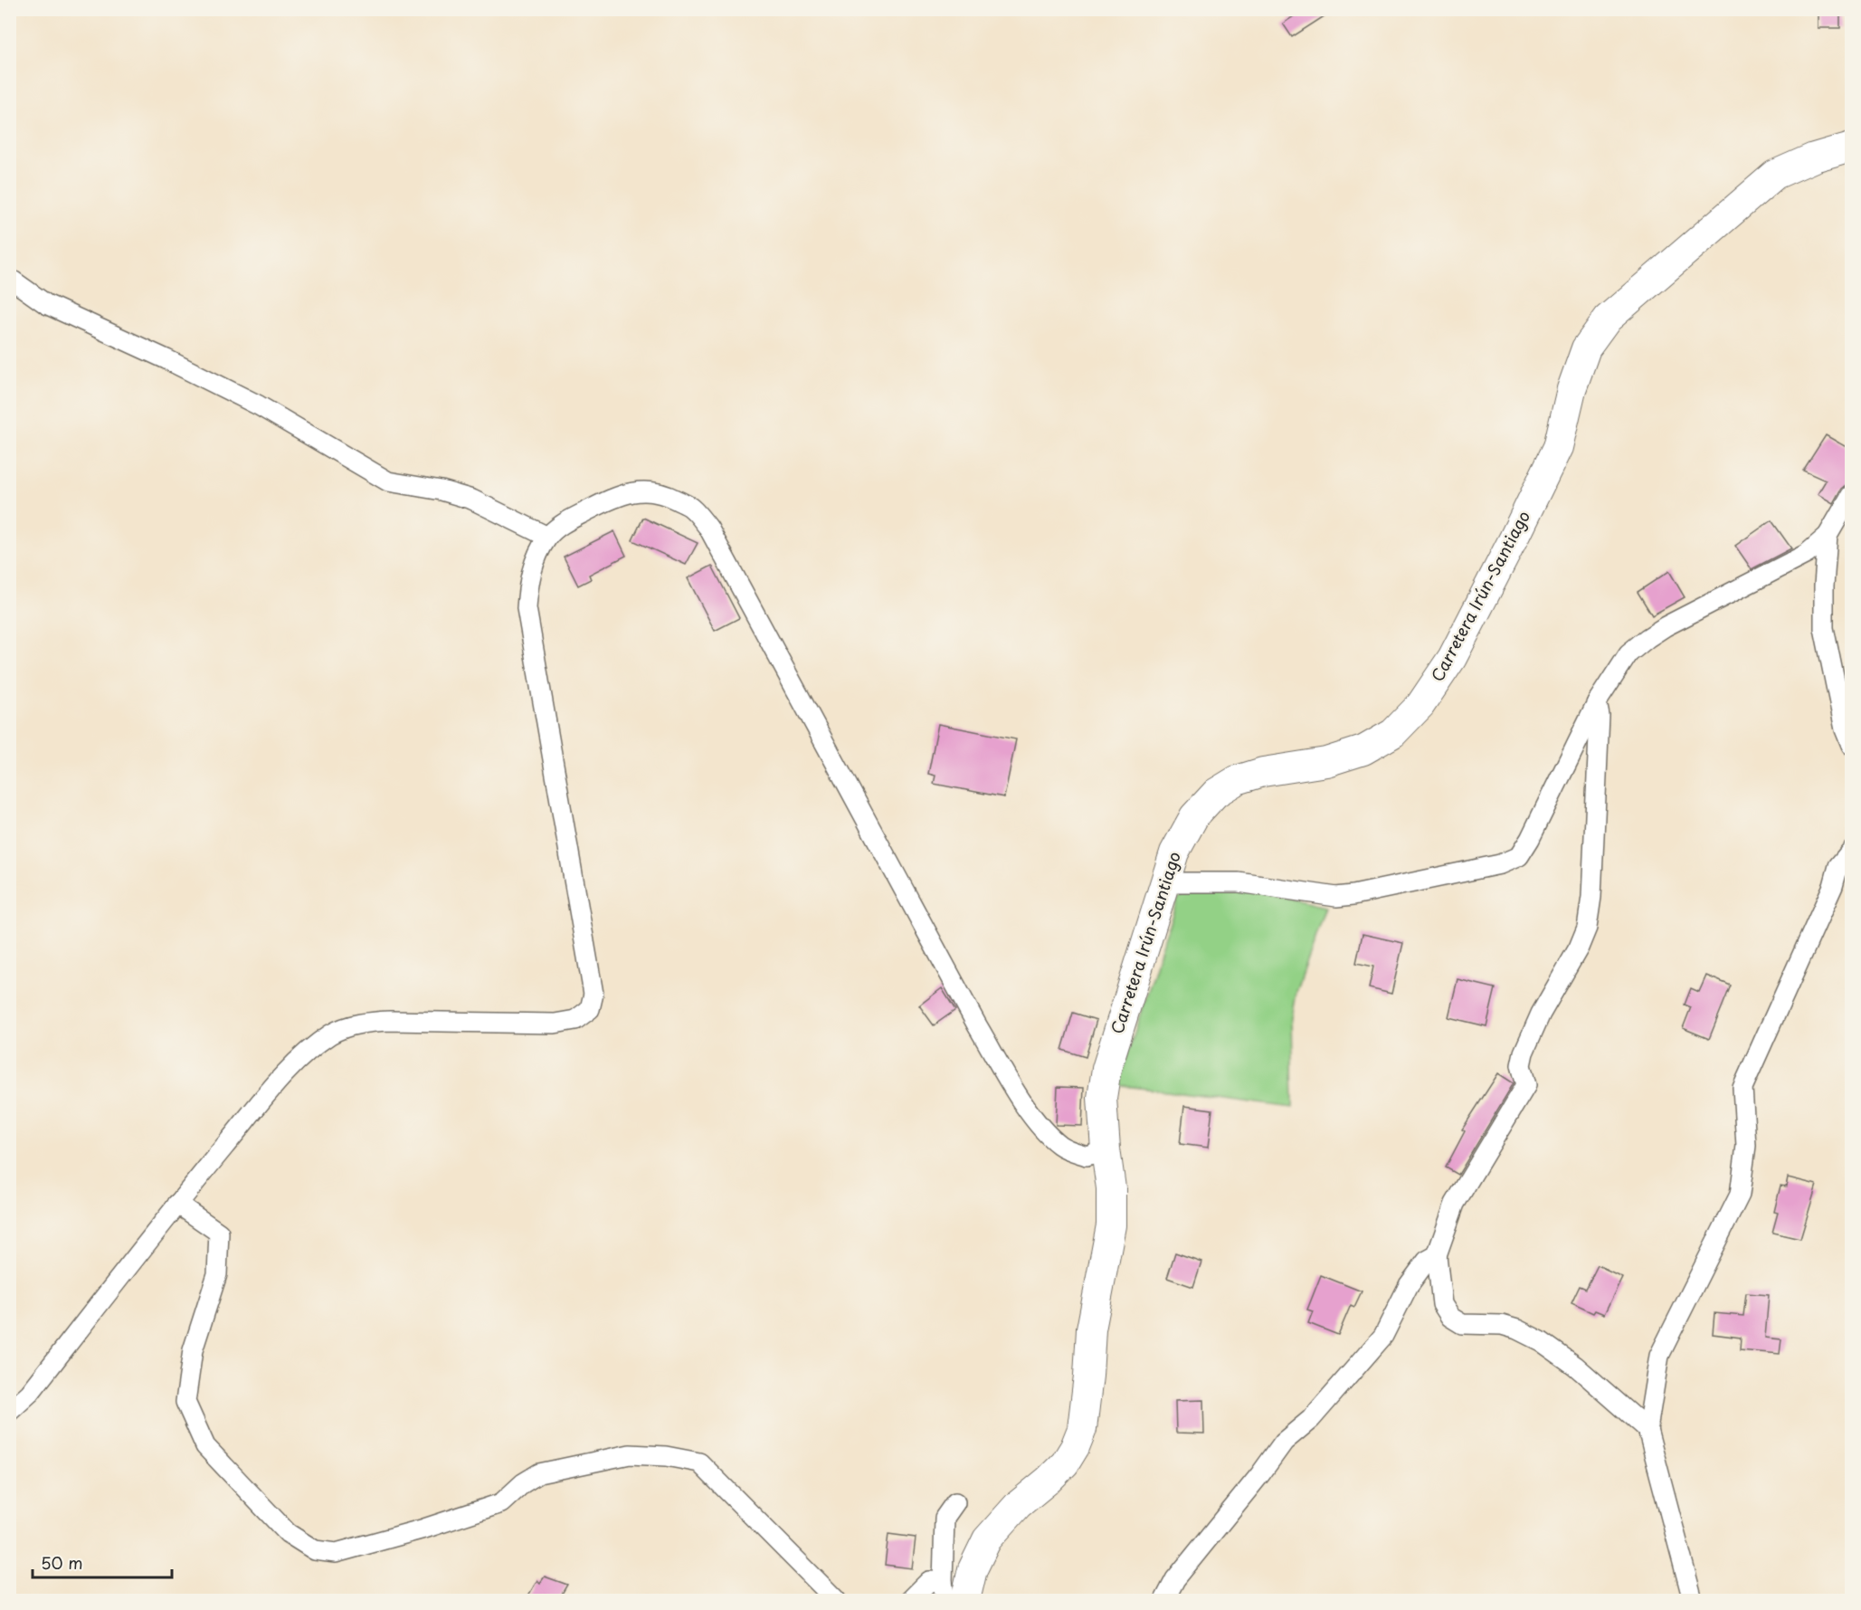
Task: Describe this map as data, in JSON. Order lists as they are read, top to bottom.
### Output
{
  "streets": {
    "highway": ["Carretera Irún-Santiago"]
  },
  "scale_bar": "50 m"
}
